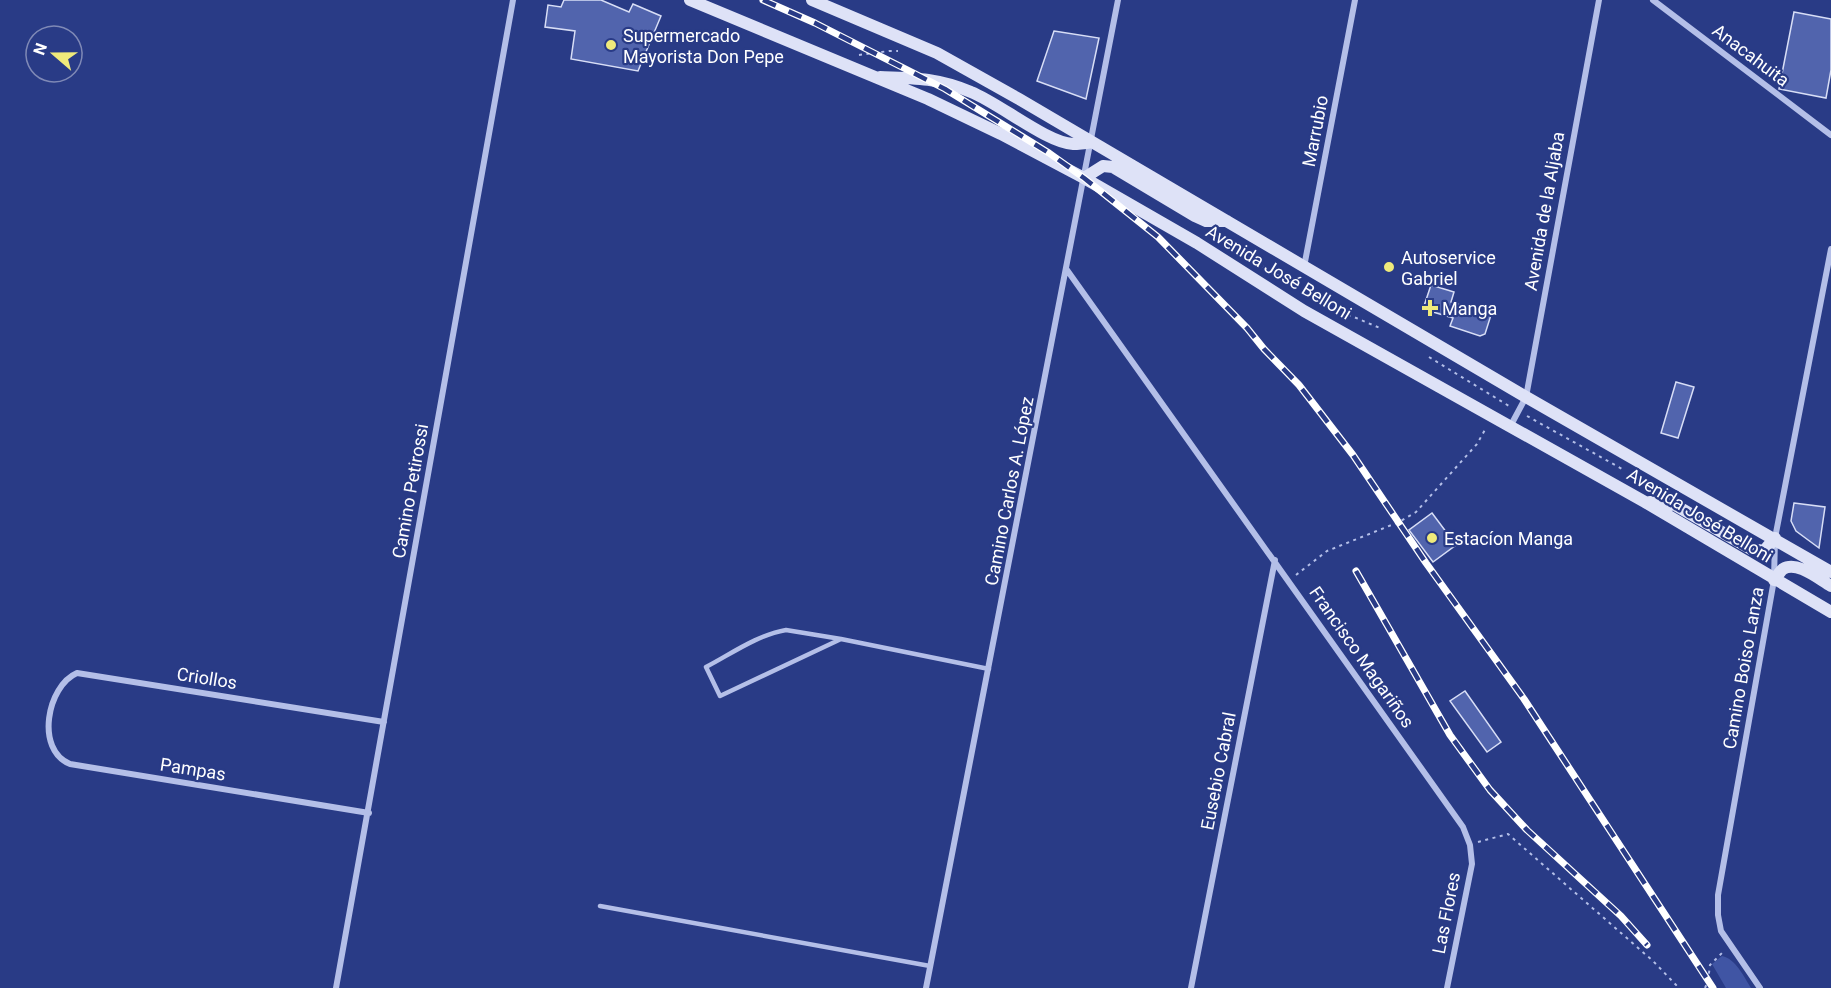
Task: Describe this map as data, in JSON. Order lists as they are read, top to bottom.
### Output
{
  "streets": {
    "main road": ["Avenida José Belloni"],
    "street": [
      "Anacahuita",
      "Marrubio",
      "Avenida de la Aljaba",
      "Camino Petirossi",
      "Camino Carlos A. López",
      "Francisco Magariños",
      "Camino Boiso Lanza",
      "Criollos",
      "Pampas",
      "Eusebio Cabral",
      "Las Flores"
    ]
  },
  "crossings": [
    ["Marrubio", "Avenida José Belloni"],
    ["Avenida de la Aljaba", "Avenida José Belloni"],
    ["Avenida José Belloni", "Camino Carlos A. López"],
    ["Avenida José Belloni", "Camino Boiso Lanza"],
    ["Camino Petirossi", "Criollos"],
    ["Camino Petirossi", "Pampas"],
    ["Camino Carlos A. López", "Francisco Magariños"],
    ["Francisco Magariños", "Eusebio Cabral"],
    ["Francisco Magariños", "Las Flores"],
    ["Criollos", "Pampas"]
  ],
  "places": {
    "other": ["Supermercado Mayorista Don Pepe", "Autoservice Gabriel", "Estacíon Manga"],
    "health": ["Manga"]
  },
  "north": "left"
}
